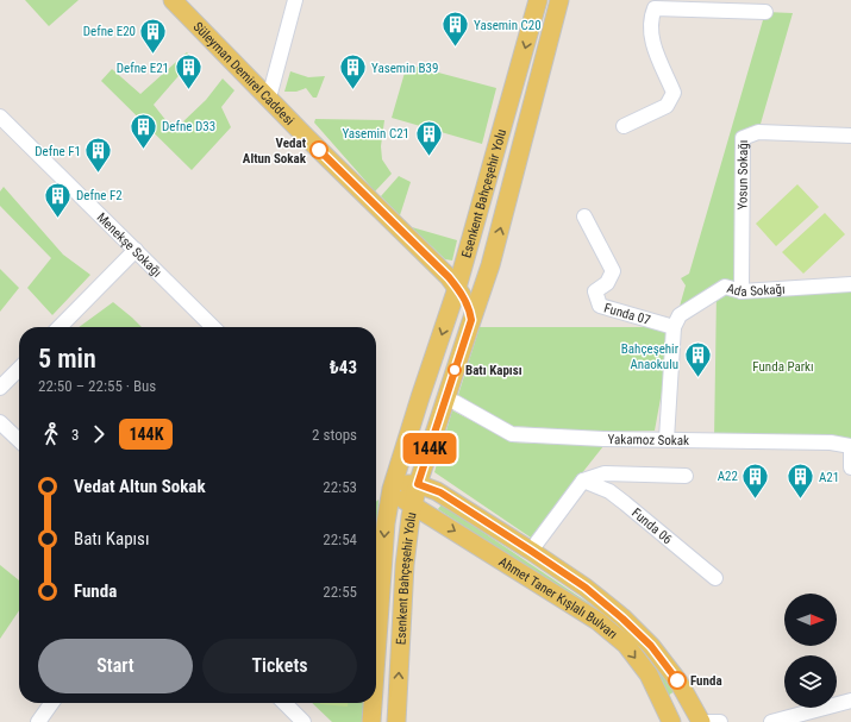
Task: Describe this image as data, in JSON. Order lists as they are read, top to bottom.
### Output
{
  "streets": {
    "main road": ["Süleyman Demirel Caddesi", "Esenkent Bahçeşehir Yolu", "Ahmet Taner Kışlalı Bulvarı"],
    "street": [
      "Yosun Sokağı",
      "Menekşe Sokağı",
      "Ada Sokağı",
      "Funda 07",
      "Yakamoz Sokak",
      "Funda 06"
    ]
  },
  "crossings": [
    ["Süleyman Demirel Caddesi", "Esenkent Bahçeşehir Yolu"],
    ["Yosun Sokağı", "Ada Sokağı"],
    ["Esenkent Bahçeşehir Yolu", "Ahmet Taner Kışlalı Bulvarı"],
    ["Ada Sokağı", "Funda 07"]
  ],
  "parks": ["Funda Parkı"],
  "places": {
    "building": [
      "Yasemin C20",
      "Defne E20",
      "Defne E21",
      "Yasemin B39",
      "Defne D33",
      "Yasemin C21",
      "Defne F1",
      "Defne F2",
      "Bahçeşehir Anaokulu",
      "A22",
      "A21"
    ],
    "other": ["Vedat Altun Sokak", "Batı Kapısı", "Funda"]
  },
  "lines": ["bus line 144K"],
  "north": "right",
  "page": {
    "on_map": "144K",
    "heading": ["5 min", "22:50 – 22:55 · Bus", "₺43"],
    "legs": ["3", "144K", "2 stops"],
    "list": [
      {
        "name": "Vedat Altun Sokak",
        "value": "22:53"
      },
      {
        "name": "Batı Kapısı",
        "value": "22:54"
      },
      {
        "name": "Funda",
        "value": "22:55"
      }
    ],
    "buttons": ["Start", "Tickets"]
  }
}
